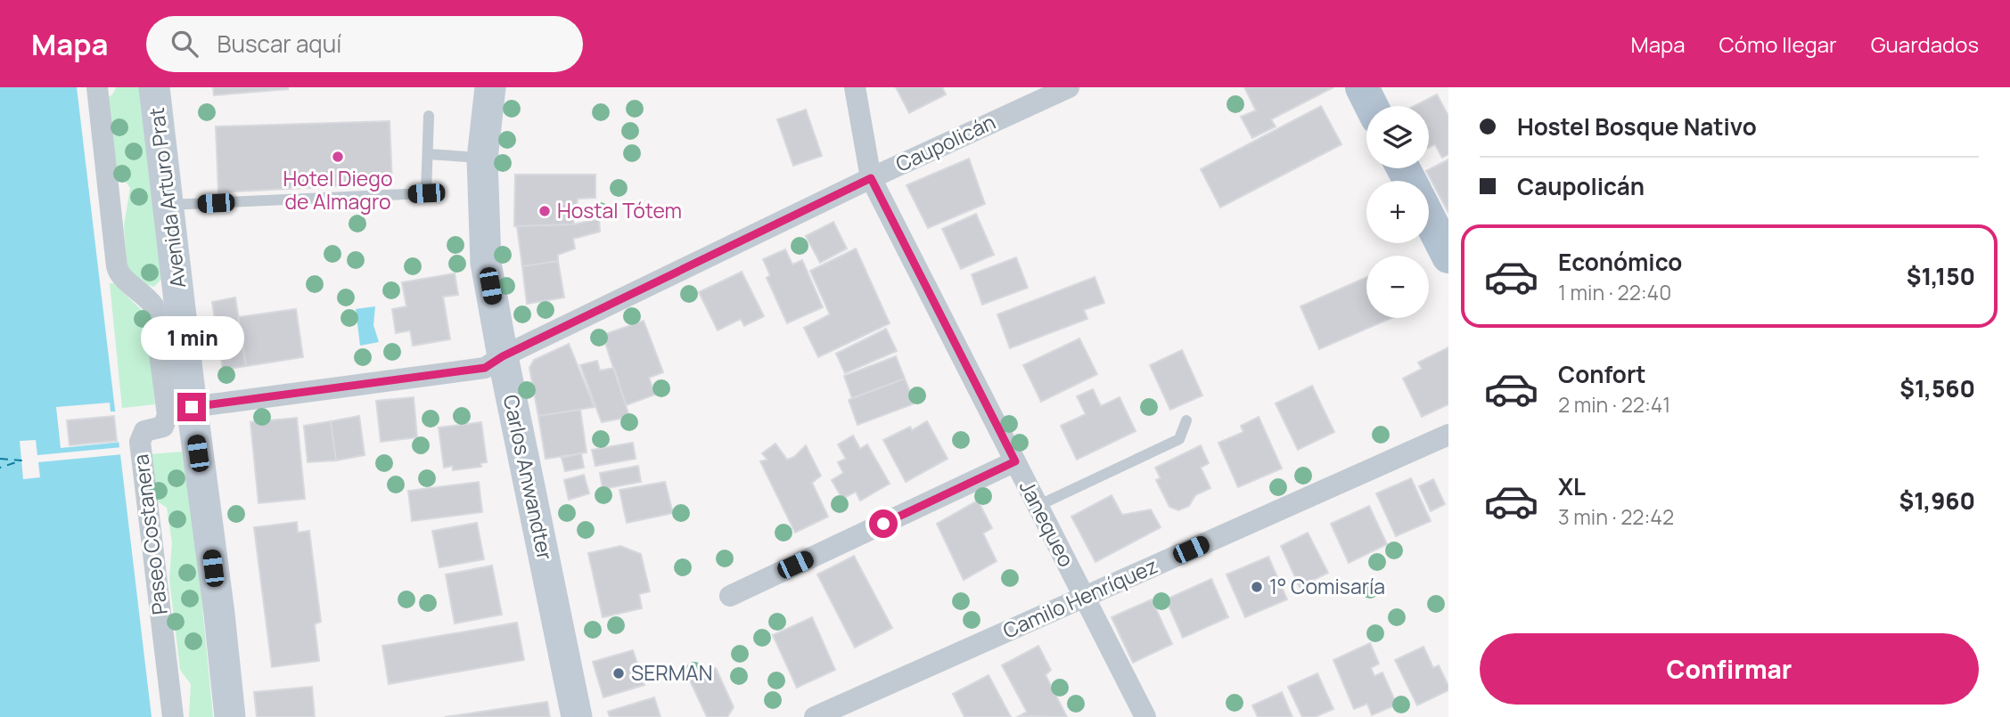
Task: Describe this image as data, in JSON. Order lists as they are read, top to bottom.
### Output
{
  "streets": {
    "street": [
      "Caupolicán",
      "Avenida Arturo Prat",
      "Carlos Anwandter",
      "Janequeo",
      "Paseo Costanera",
      "Camilo Henríquez"
    ]
  },
  "crossings": [
    ["Caupolicán", "Avenida Arturo Prat"],
    ["Caupolicán", "Carlos Anwandter"],
    ["Caupolicán", "Janequeo"],
    ["Janequeo", "Camilo Henríquez"]
  ],
  "places": [
    "Hotel Diego de Almagro",
    "Hostal Tótem",
    "1° Comisaría",
    "SERMAN"
  ],
  "page": {
    "header": "Mapa",
    "search": "Buscar aquí",
    "nav": ["Mapa", "Cómo llegar", "Guardados"],
    "banner": ["Hostel Bosque Nativo", "Caupolicán"],
    "map_buttons": ["+", "−"],
    "list": [
      {
        "name": "Económico",
        "note": "1 min · 22:40",
        "value": "$1,150"
      },
      {
        "name": "Confort",
        "note": "2 min · 22:41",
        "value": "$1,560"
      },
      {
        "name": "XL",
        "note": "3 min · 22:42",
        "value": "$1,960"
      }
    ],
    "bubble": "1 min",
    "buttons": "Confirmar"
  }
}
